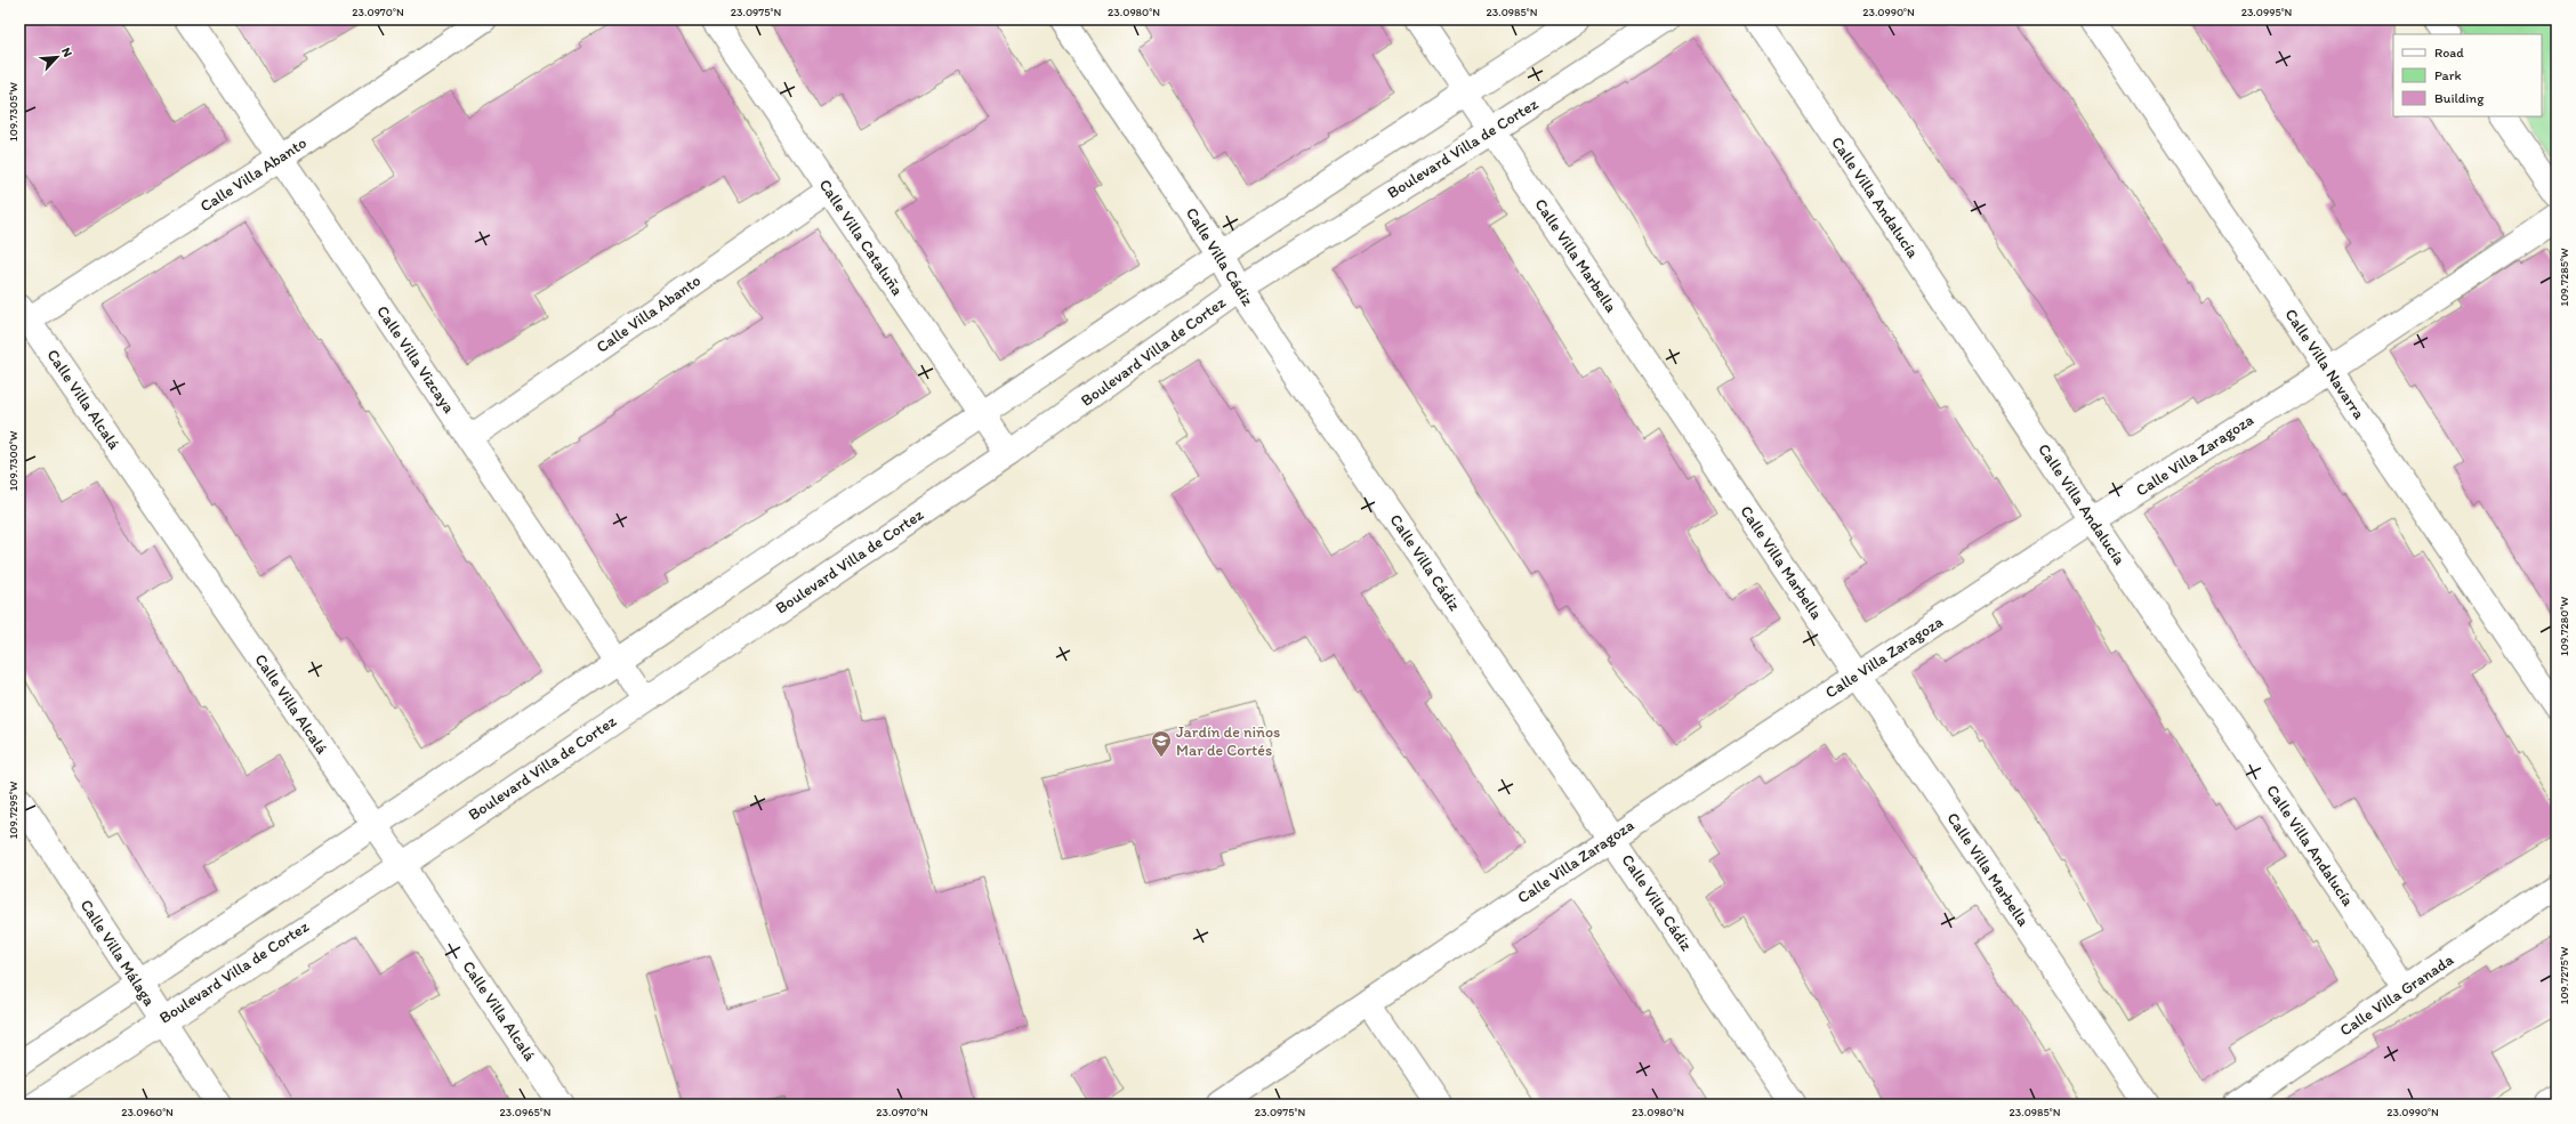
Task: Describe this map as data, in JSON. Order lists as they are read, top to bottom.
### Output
{
  "streets": {
    "street": [
      "Boulevard Villa de Cortez",
      "Calle Villa Abanto",
      "Calle Villa Andalucía",
      "Calle Villa Cataluña",
      "Calle Villa Marbella",
      "Calle Villa Cádiz",
      "Calle Villa Vizcaya",
      "Calle Villa Navarra",
      "Calle Villa Alcalá",
      "Calle Villa Zaragoza",
      "Calle Villa Málaga",
      "Calle Villa Granada"
    ]
  },
  "crossings": [
    ["Boulevard Villa de Cortez", "Calle Villa Cataluña"],
    ["Boulevard Villa de Cortez", "Calle Villa Marbella"],
    ["Boulevard Villa de Cortez", "Calle Villa Cádiz"],
    ["Boulevard Villa de Cortez", "Calle Villa Vizcaya"],
    ["Boulevard Villa de Cortez", "Calle Villa Alcalá"],
    ["Boulevard Villa de Cortez", "Calle Villa Málaga"],
    ["Calle Villa Abanto", "Calle Villa Cataluña"],
    ["Calle Villa Abanto", "Calle Villa Vizcaya"],
    ["Calle Villa Abanto", "Calle Villa Alcalá"],
    ["Calle Villa Andalucía", "Calle Villa Zaragoza"],
    ["Calle Villa Andalucía", "Calle Villa Granada"],
    ["Calle Villa Marbella", "Calle Villa Zaragoza"],
    ["Calle Villa Cádiz", "Calle Villa Zaragoza"],
    ["Calle Villa Navarra", "Calle Villa Zaragoza"]
  ],
  "places": {
    "school or university": ["Jardín de niños Mar de Cortés"]
  },
  "legend": ["Road", "Park", "Building"],
  "north": "top right",
  "coordinates": [
    "23.0970°N",
    "23.0975°N",
    "23.0980°N",
    "23.0985°N",
    "23.0990°N",
    "23.0995°N",
    "109.7305°W",
    "109.7285°W",
    "109.7300°W",
    "109.7280°W",
    "109.7295°W",
    "109.7275°W",
    "23.0960°N",
    "23.0965°N"
  ]
}
